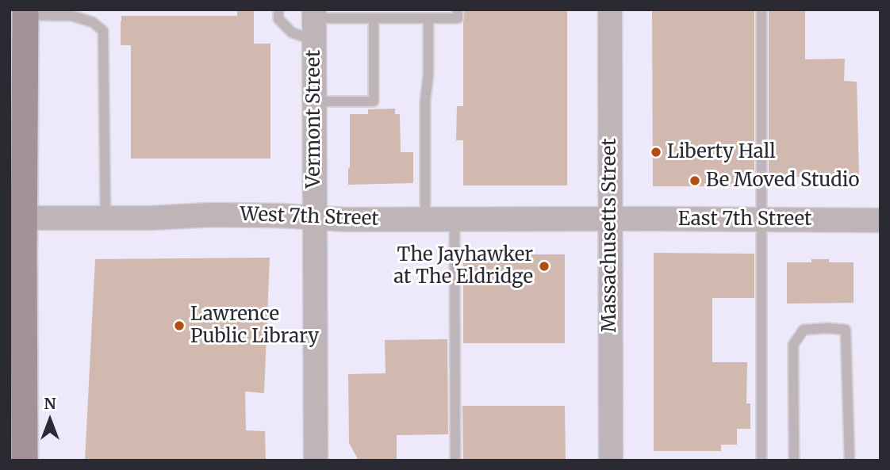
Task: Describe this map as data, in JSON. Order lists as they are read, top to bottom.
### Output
{
  "streets": {
    "street": [
      "Vermont Street",
      "West 7th Street",
      "East 7th Street",
      "Massachusetts Street"
    ]
  },
  "crossings": [
    ["Vermont Street", "West 7th Street"],
    ["West 7th Street", "East 7th Street"],
    ["West 7th Street", "Massachusetts Street"],
    ["East 7th Street", "Massachusetts Street"]
  ],
  "places": [
    "Liberty Hall",
    "Be Moved Studio",
    "The Jayhawker at The Eldridge",
    "Lawrence Public Library"
  ],
  "north": "top"
}
